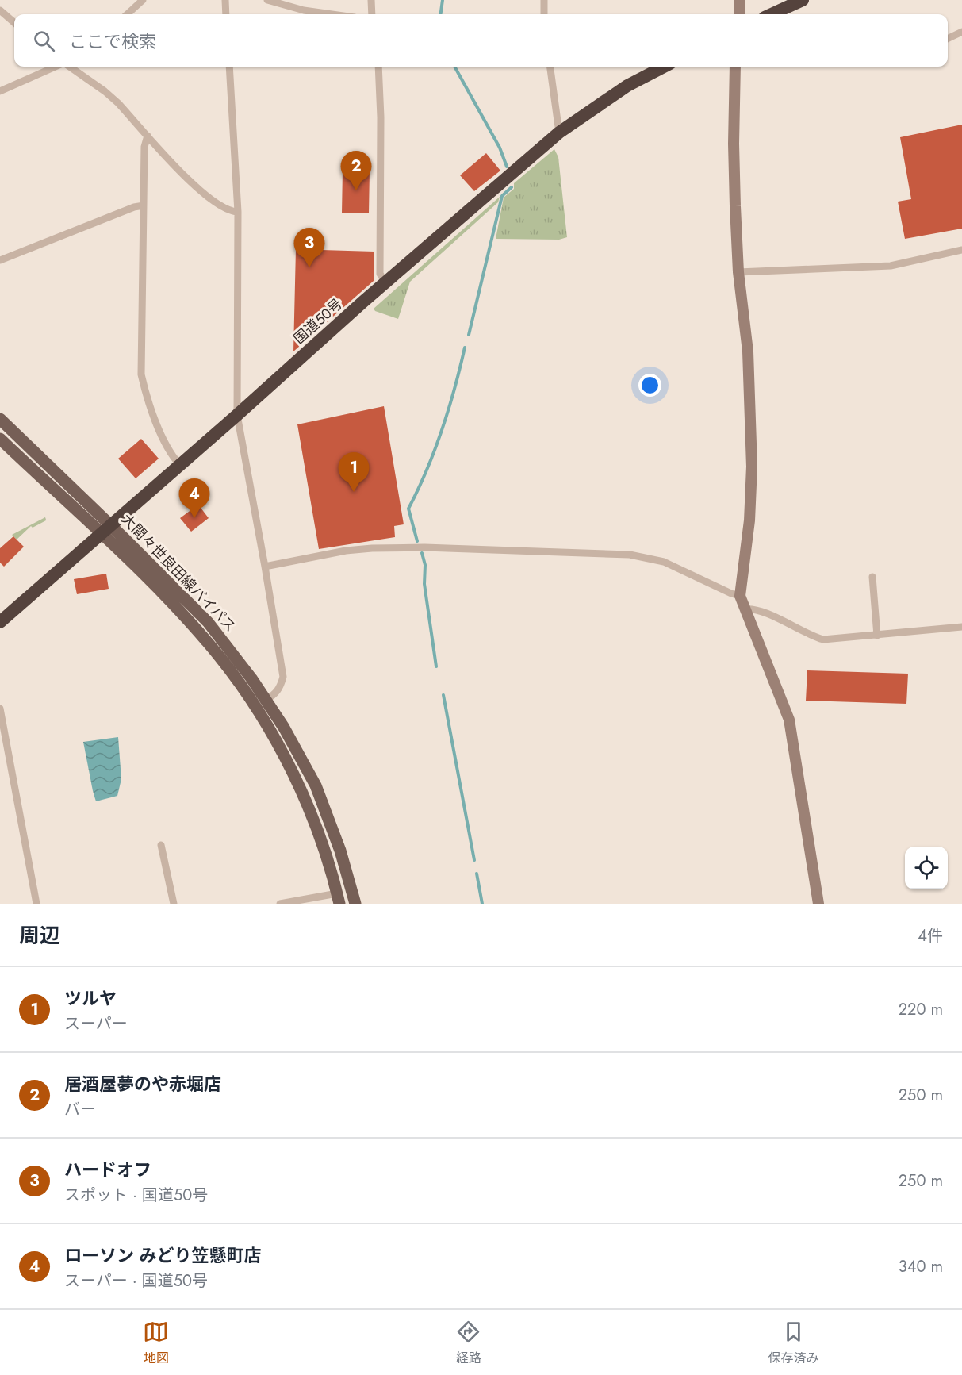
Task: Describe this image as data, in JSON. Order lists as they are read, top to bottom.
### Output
{
  "streets": {
    "highway": ["国道50号"],
    "main road": ["大間々世良田線バイパス"]
  },
  "crossings": [
    ["国道50号", "大間々世良田線バイパス"]
  ],
  "page": {
    "search": "ここで検索",
    "pins": [
      "2",
      "3",
      "1",
      "4"
    ],
    "heading": ["周辺", "4件"],
    "list": [
      {
        "mark": "1",
        "name": "ツルヤ",
        "note": "スーパー",
        "value": "220 m"
      },
      {
        "mark": "2",
        "name": "居酒屋夢のや赤堀店",
        "note": "バー",
        "value": "250 m"
      },
      {
        "mark": "3",
        "name": "ハードオフ",
        "note": "スポット · 国道50号",
        "value": "250 m"
      },
      {
        "mark": "4",
        "name": "ローソン みどり笠懸町店",
        "note": "スーパー · 国道50号",
        "value": "340 m"
      }
    ],
    "nav": ["地図", "経路", "保存済み"]
  }
}
